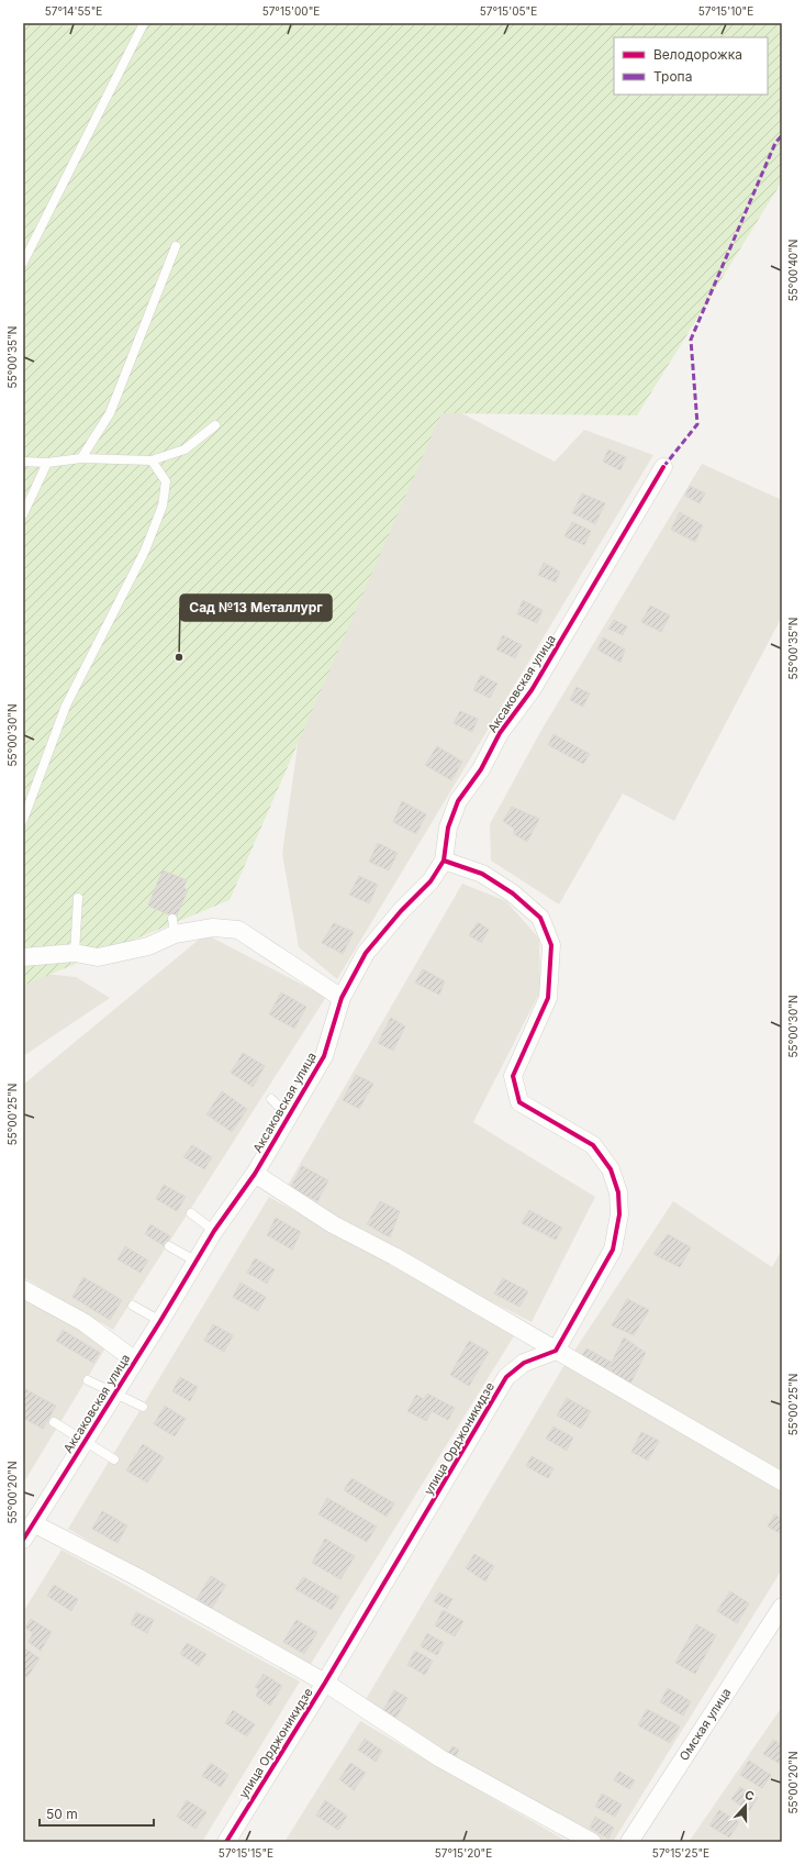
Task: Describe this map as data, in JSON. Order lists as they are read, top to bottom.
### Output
{
  "streets": {
    "street": ["Аксаковская улица", "улица Орджоникидзе", "Омская улица"]
  },
  "places": ["Сад №13 Металлург"],
  "legend": ["Велодорожка", "Тропа"],
  "scale_bar": "50 m",
  "north": "top",
  "coordinates": [
    "57°14'55\"E",
    "57°15'00\"E",
    "57°15'05\"E",
    "57°15'10\"E",
    "55°00'40\"N",
    "55°00'35\"N",
    "55°00'30\"N",
    "55°00'25\"N",
    "55°00'20\"N",
    "57°15'15\"E",
    "57°15'20\"E",
    "57°15'25\"E"
  ]
}
